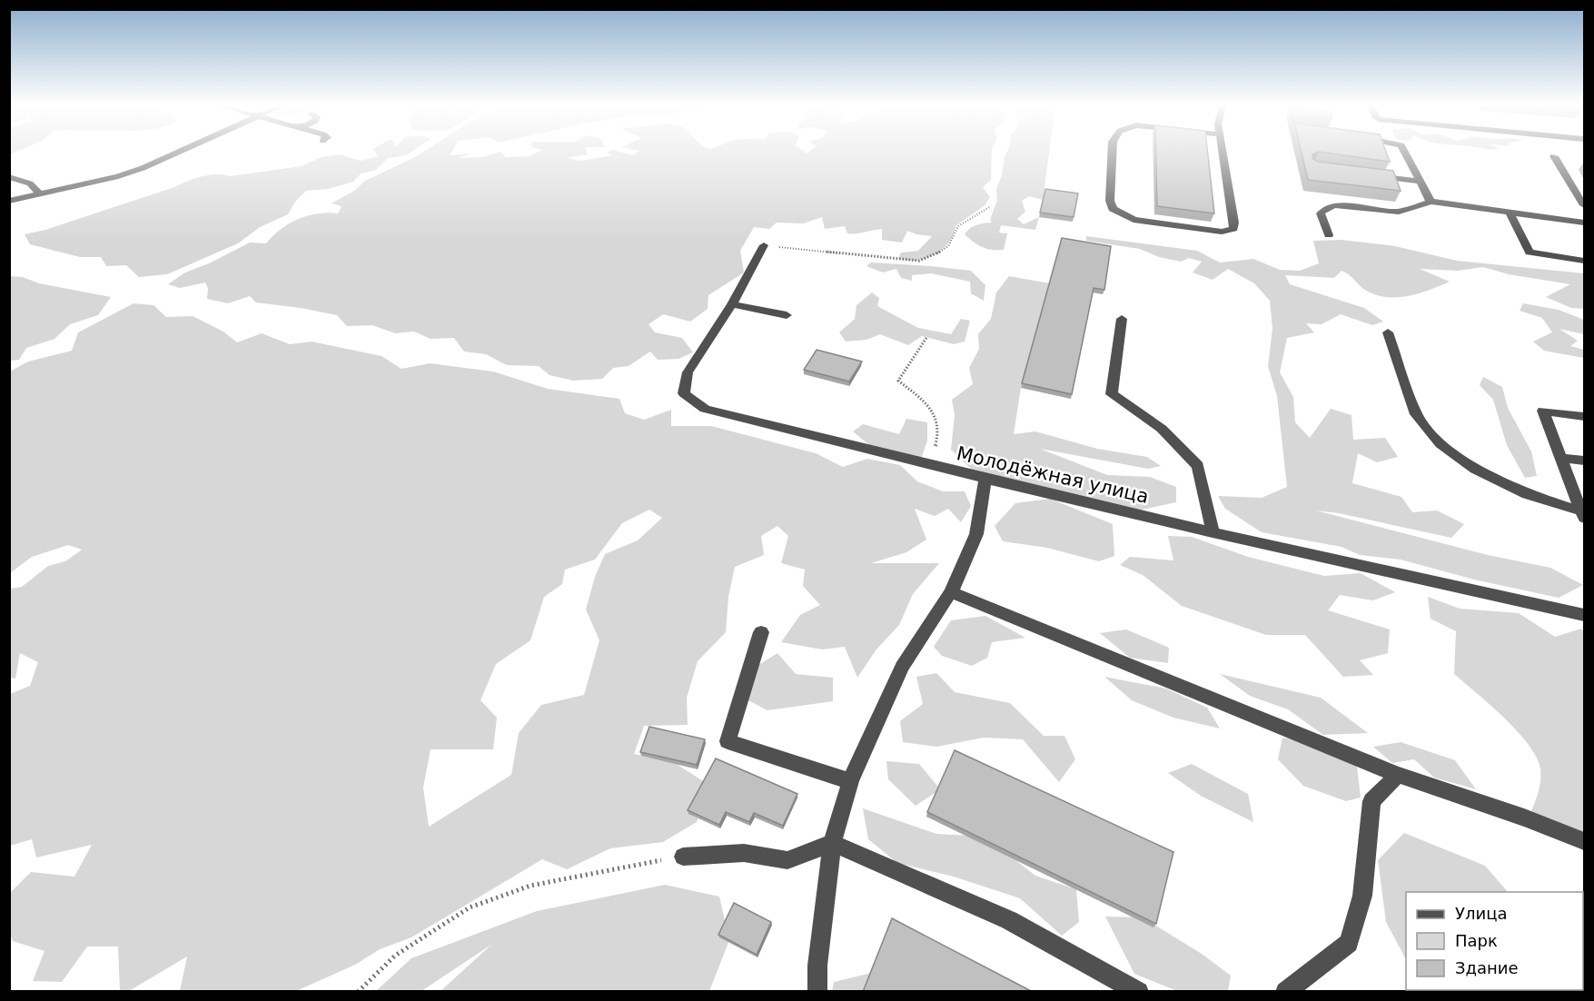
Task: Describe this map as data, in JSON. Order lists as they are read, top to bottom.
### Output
{
  "streets": {
    "street": ["Молодёжная улица"]
  },
  "legend": ["Улица", "Парк", "Здание"]
}
